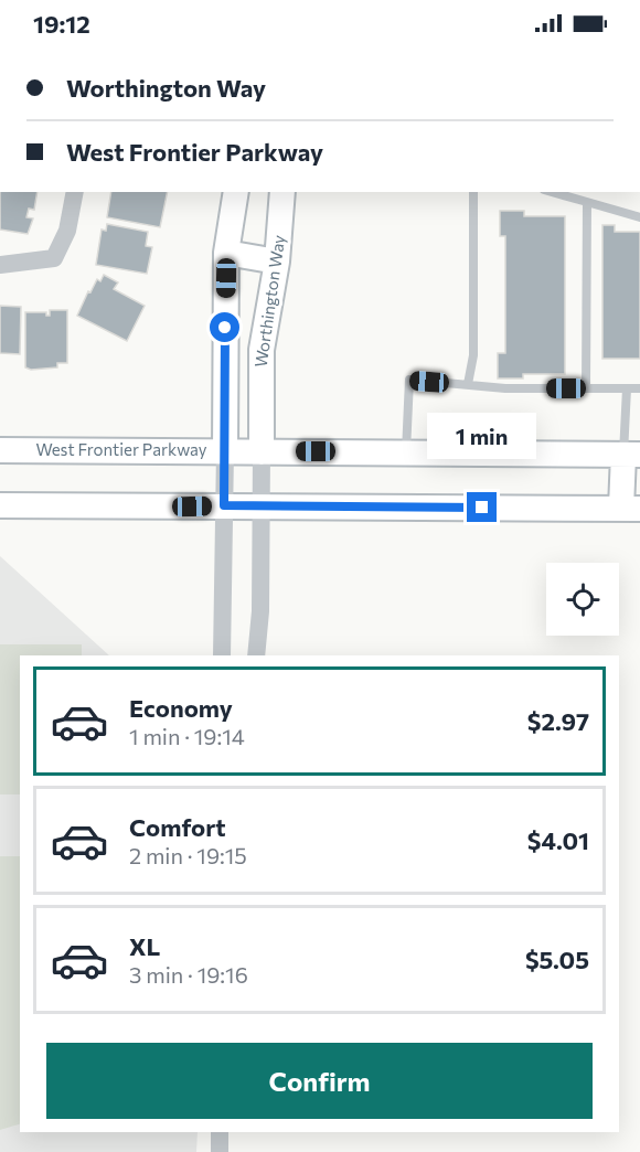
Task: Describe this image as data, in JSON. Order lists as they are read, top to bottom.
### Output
{
  "streets": {
    "street": ["Worthington Way", "West Frontier Parkway"]
  },
  "crossings": [
    ["Worthington Way", "West Frontier Parkway"]
  ],
  "page": {
    "status": "19:12",
    "banner": ["Worthington Way", "West Frontier Parkway"],
    "bubble": "1 min",
    "list": [
      {
        "name": "Economy",
        "note": "1 min · 19:14",
        "value": "$2.97"
      },
      {
        "name": "Comfort",
        "note": "2 min · 19:15",
        "value": "$4.01"
      },
      {
        "name": "XL",
        "note": "3 min · 19:16",
        "value": "$5.05"
      }
    ],
    "buttons": "Confirm"
  }
}
